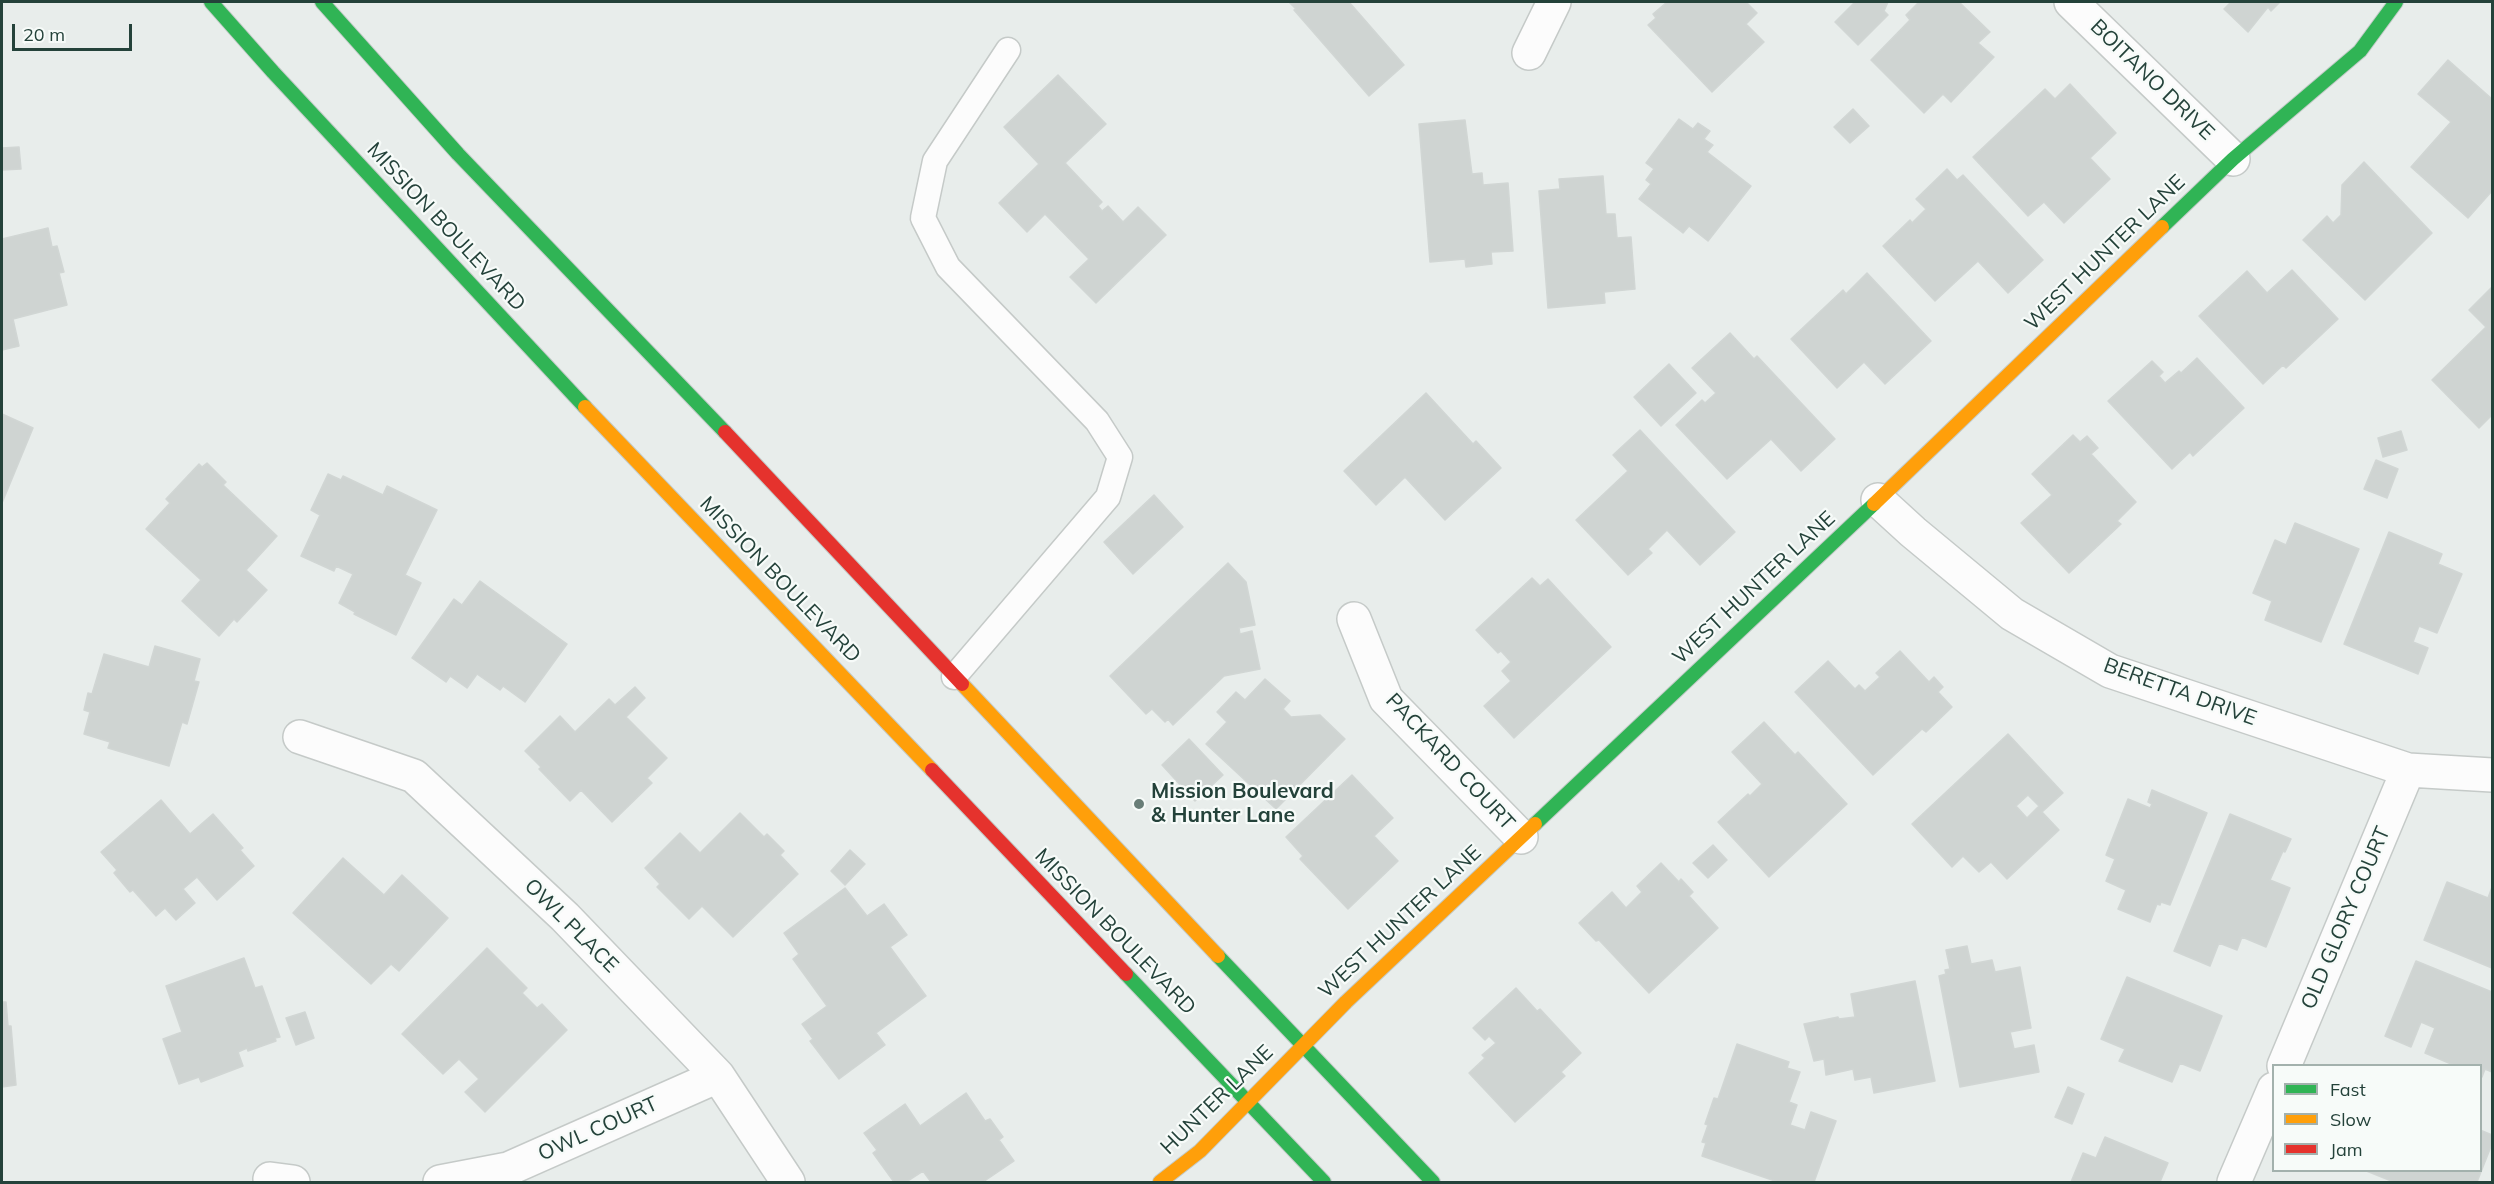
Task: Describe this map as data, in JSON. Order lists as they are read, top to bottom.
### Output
{
  "streets": {
    "main road": ["MISSION BOULEVARD", "WEST HUNTER LANE", "HUNTER LANE"],
    "street": [
      "BOITANO DRIVE",
      "BERETTA DRIVE",
      "PACKARD COURT",
      "OLD GLORY COURT",
      "OWL PLACE",
      "OWL COURT"
    ]
  },
  "crossings": [
    ["BOITANO DRIVE", "WEST HUNTER LANE"],
    ["MISSION BOULEVARD", "HUNTER LANE"],
    ["WEST HUNTER LANE", "BERETTA DRIVE"],
    ["WEST HUNTER LANE", "PACKARD COURT"],
    ["WEST HUNTER LANE", "HUNTER LANE"],
    ["BERETTA DRIVE", "OLD GLORY COURT"],
    ["OWL PLACE", "OWL COURT"]
  ],
  "places": ["Mission Boulevard & Hunter Lane"],
  "legend": ["Fast", "Slow", "Jam"],
  "scale_bar": "20 m"
}
